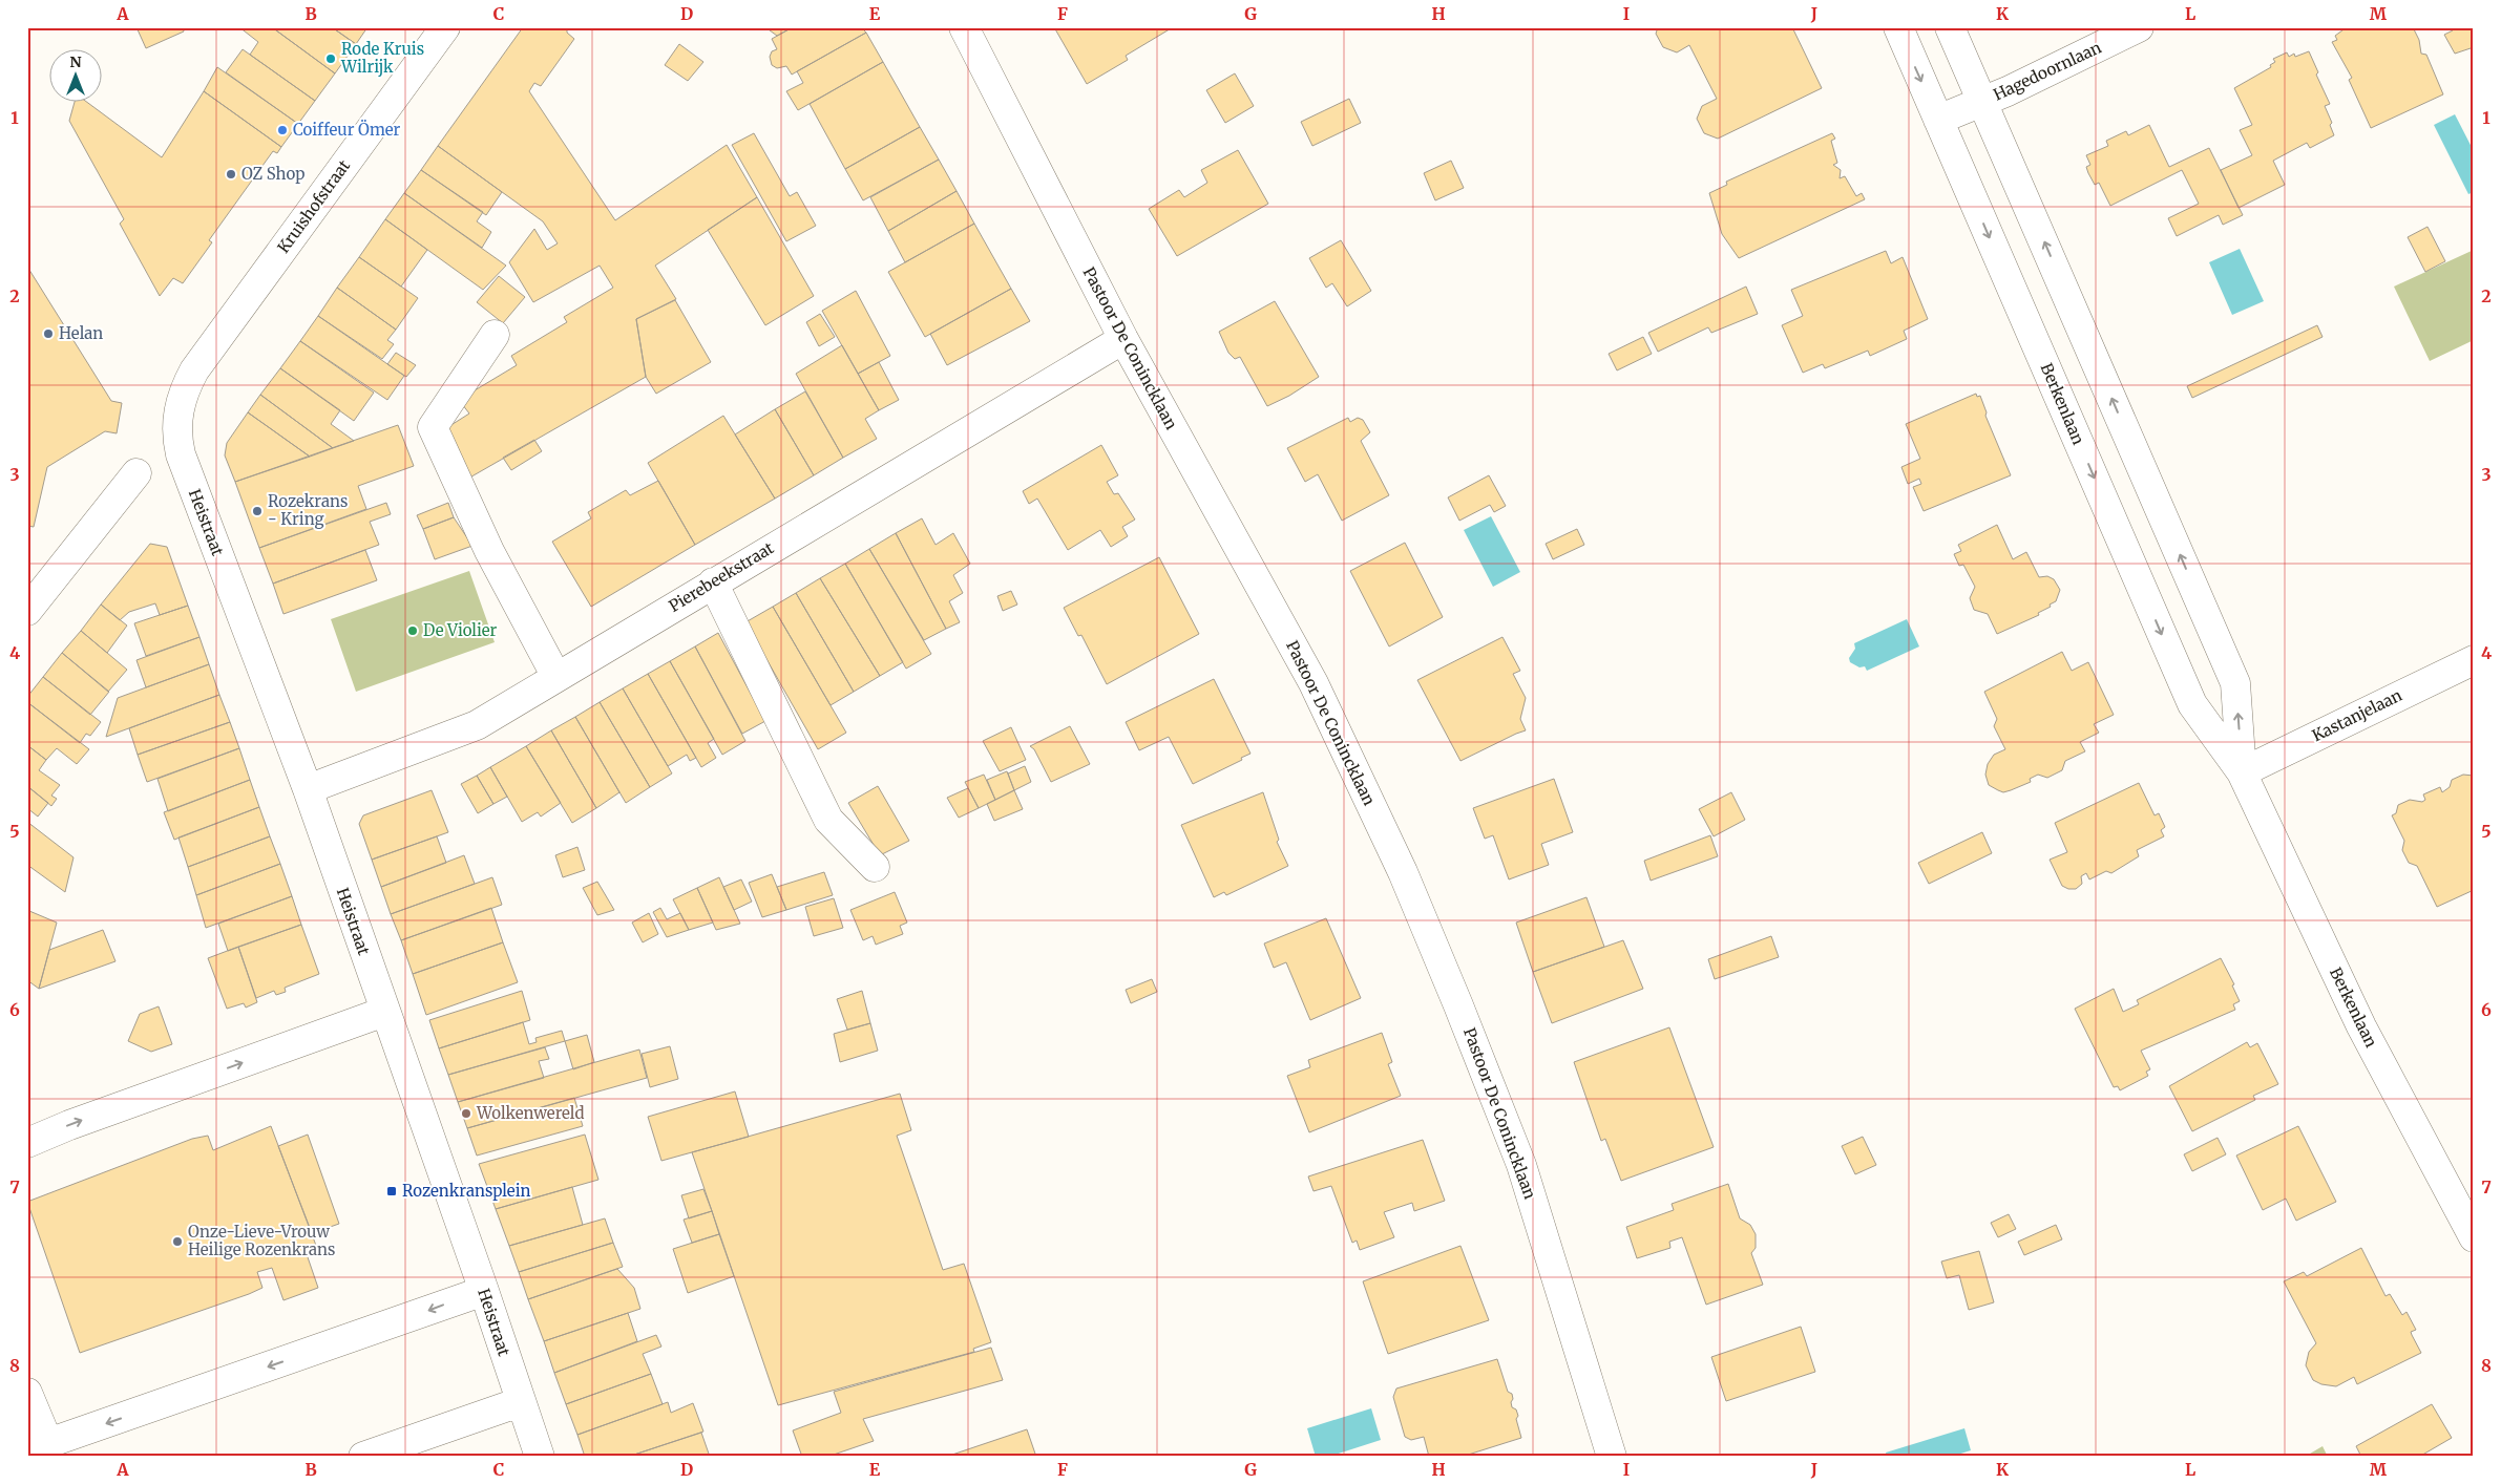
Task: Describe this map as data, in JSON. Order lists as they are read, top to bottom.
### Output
{
  "streets": {
    "street": [
      "Hagedoornlaan",
      "Kruishofstraat",
      "Pastoor De Conincklaan",
      "Berkenlaan",
      "Heistraat",
      "Pierebeekstraat",
      "Kastanjelaan"
    ]
  },
  "crossings": [
    ["Hagedoornlaan", "Berkenlaan"],
    ["Kruishofstraat", "Heistraat"],
    ["Pastoor De Conincklaan", "Pierebeekstraat"],
    ["Berkenlaan", "Kastanjelaan"],
    ["Heistraat", "Pierebeekstraat"]
  ],
  "places": {
    "other": [
      "Rode Kruis Wilrijk",
      "Coiffeur Ömer",
      "OZ Shop",
      "Helan",
      "Rozekrans - Kring",
      "De Violier",
      "Wolkenwereld",
      "Onze-Lieve-Vrouw Heilige Rozenkrans"
    ],
    "transit": ["Rozenkransplein"]
  },
  "north": "top",
  "grid": {
    "columns": [
      "A",
      "B",
      "C",
      "D",
      "E",
      "F",
      "G",
      "H",
      "I",
      "J",
      "K",
      "L",
      "M"
    ],
    "rows": [
      "1",
      "2",
      "3",
      "4",
      "5",
      "6",
      "7",
      "8"
    ]
  }
}
